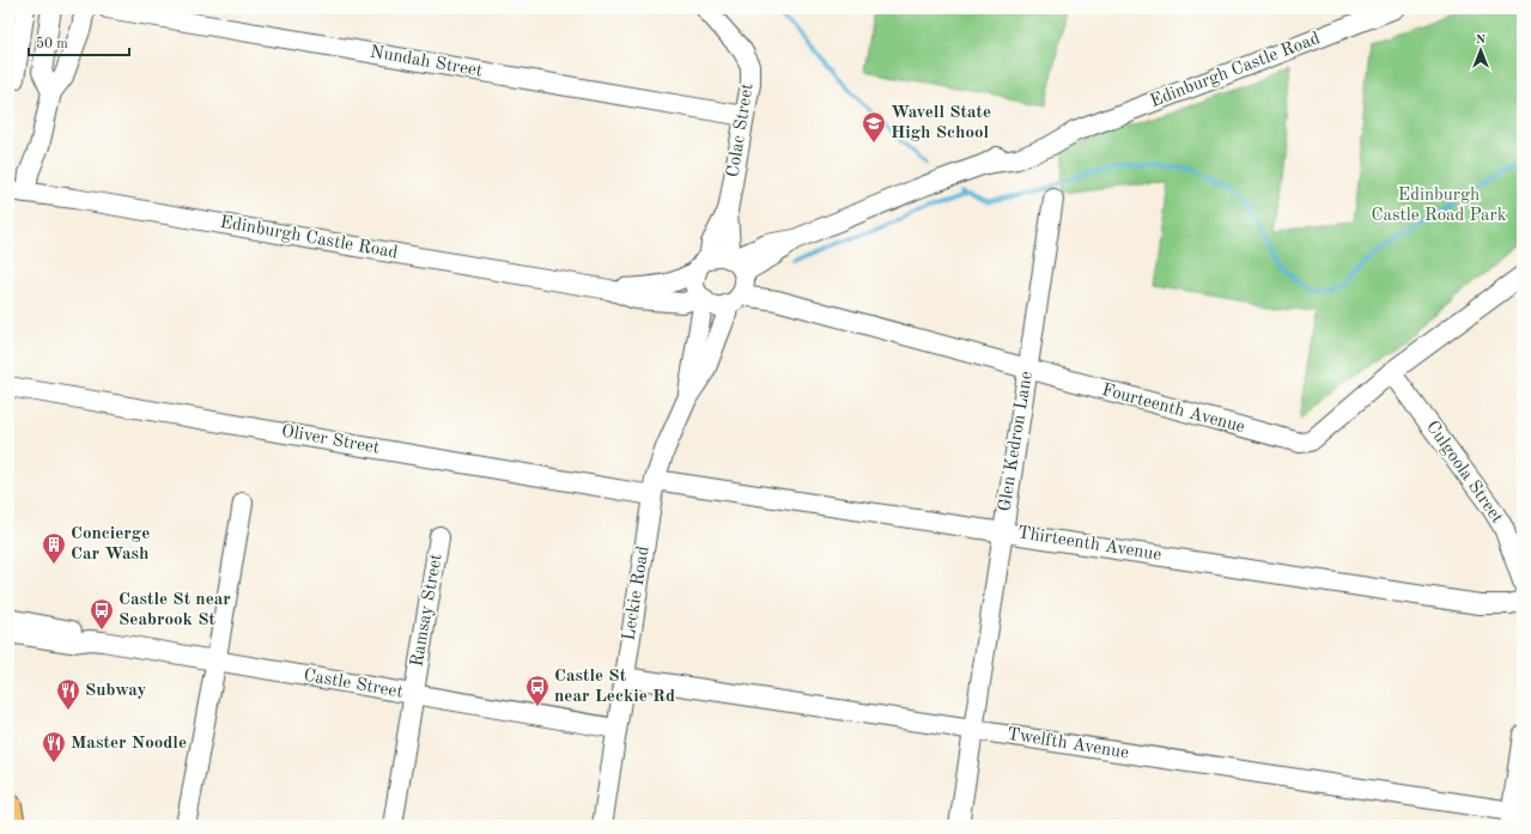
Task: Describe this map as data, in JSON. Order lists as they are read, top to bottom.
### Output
{
  "streets": {
    "street": [
      "Nundah Street",
      "Edinburgh Castle Road",
      "Colac Street",
      "Fourteenth Avenue",
      "Oliver Street",
      "Glen Kedron Lane",
      "Culgoola Street",
      "Thirteenth Avenue",
      "Leckie Road",
      "Ramsay Street",
      "Castle Street",
      "Twelfth Avenue"
    ]
  },
  "crossings": [
    ["Nundah Street", "Colac Street"],
    ["Edinburgh Castle Road", "Colac Street"],
    ["Edinburgh Castle Road", "Fourteenth Avenue"],
    ["Edinburgh Castle Road", "Leckie Road"],
    ["Colac Street", "Fourteenth Avenue"],
    ["Colac Street", "Leckie Road"],
    ["Fourteenth Avenue", "Glen Kedron Lane"],
    ["Fourteenth Avenue", "Culgoola Street"],
    ["Fourteenth Avenue", "Leckie Road"],
    ["Oliver Street", "Thirteenth Avenue"],
    ["Oliver Street", "Leckie Road"],
    ["Glen Kedron Lane", "Thirteenth Avenue"],
    ["Glen Kedron Lane", "Twelfth Avenue"],
    ["Thirteenth Avenue", "Leckie Road"],
    ["Leckie Road", "Castle Street"],
    ["Leckie Road", "Twelfth Avenue"],
    ["Ramsay Street", "Castle Street"]
  ],
  "parks": ["Edinburgh Castle Road Park"],
  "places": {
    "school or university": ["Wavell State High School"],
    "building": ["Concierge Car Wash"],
    "bus stop": ["Castle St near Seabrook St", "Castle St near Leckie Rd"],
    "restaurant": ["Subway", "Master Noodle"]
  },
  "scale_bar": "50 m",
  "north": "top"
}
